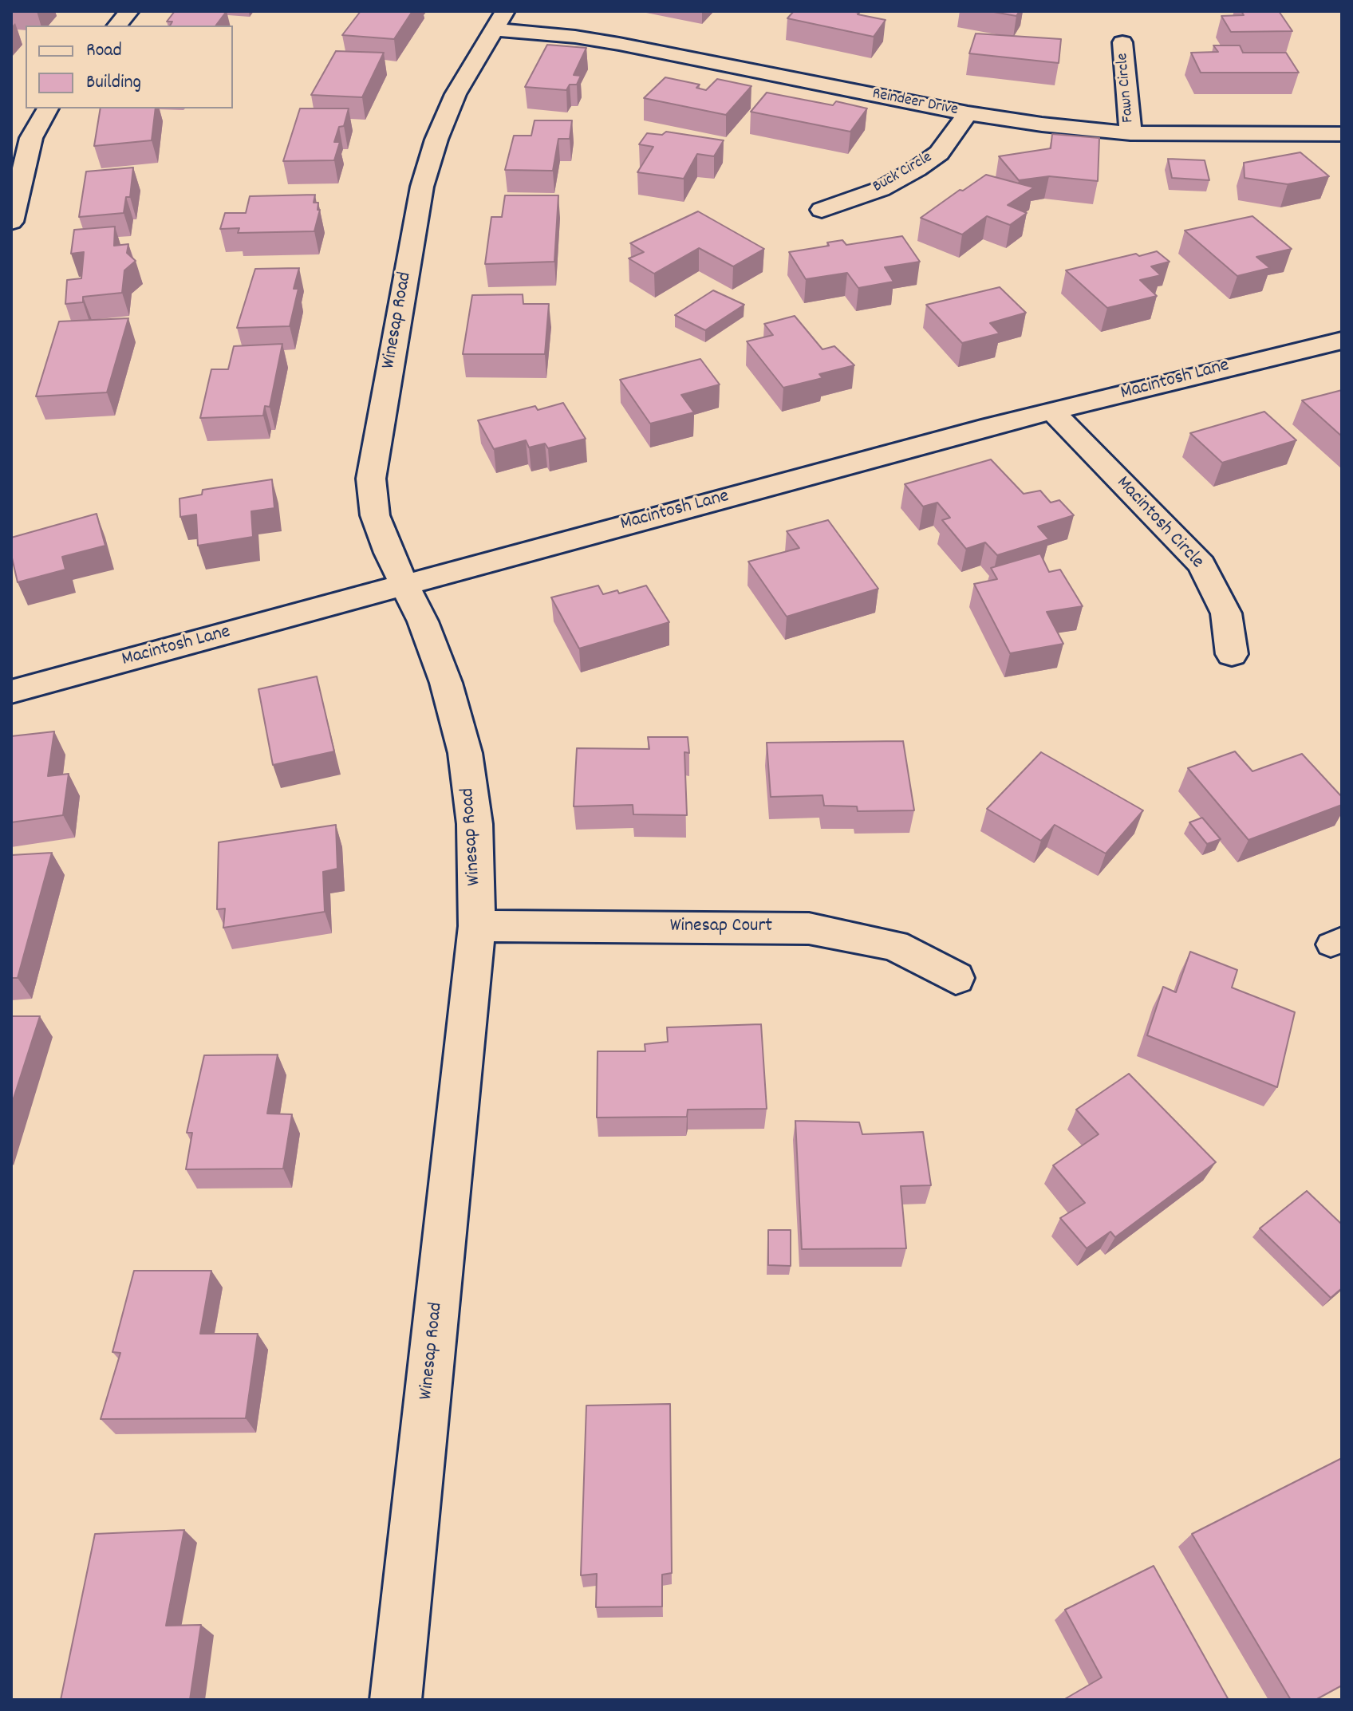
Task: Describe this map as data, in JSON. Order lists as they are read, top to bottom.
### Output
{
  "streets": {
    "street": [
      "Fawn Circle",
      "Reindeer Drive",
      "Buck Circle",
      "Winesap Road",
      "Macintosh Lane",
      "Macintosh Circle",
      "Winesap Court"
    ]
  },
  "crossings": [
    ["Fawn Circle", "Reindeer Drive"],
    ["Reindeer Drive", "Buck Circle"],
    ["Reindeer Drive", "Winesap Road"],
    ["Winesap Road", "Macintosh Lane"],
    ["Winesap Road", "Winesap Court"],
    ["Macintosh Lane", "Macintosh Circle"]
  ],
  "legend": ["Road", "Building"]
}
